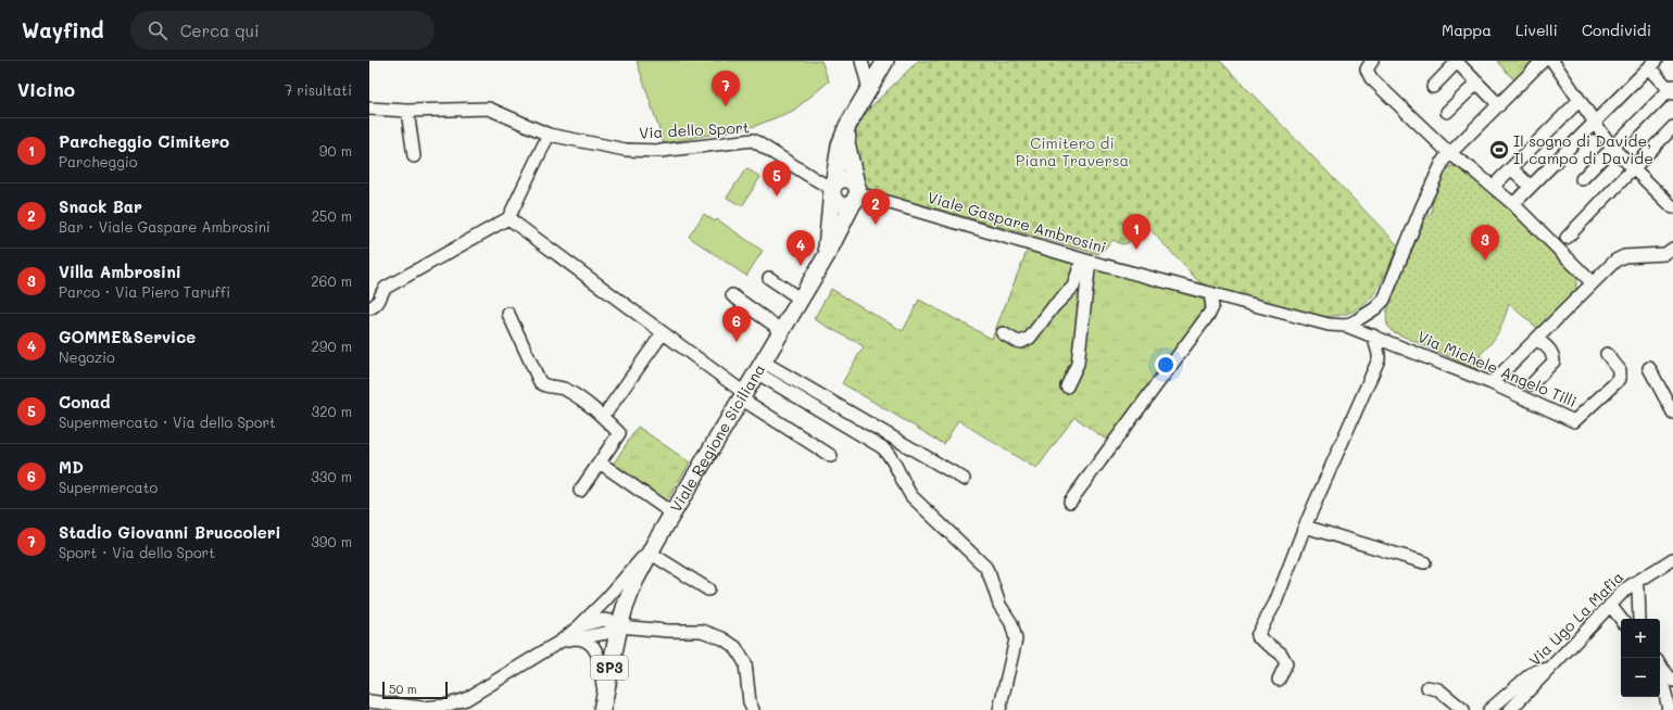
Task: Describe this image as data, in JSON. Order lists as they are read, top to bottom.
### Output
{
  "streets": {
    "main road": ["Viale Regione Siciliana", "SP3"],
    "street": [
      "Via dello Sport",
      "Viale Gaspare Ambrosini",
      "Via Michele Angelo Tilli",
      "Via Ugo La Mafia"
    ]
  },
  "crossings": [
    ["Viale Gaspare Ambrosini", "Via Michele Angelo Tilli"],
    ["Viale Gaspare Ambrosini", "Viale Regione Siciliana"],
    ["Viale Regione Siciliana", "SP3"]
  ],
  "parks": ["Cimitero di Piana Traversa"],
  "places": {
    "sports": ["Il sogno di Davide, Il campo di Davide"]
  },
  "scale_bar": "50 m",
  "page": {
    "header": "Wayfind",
    "search": "Cerca qui",
    "nav": ["Mappa", "Livelli", "Condividi"],
    "heading": ["Vicino", "7 risultati"],
    "pins": [
      "7",
      "5",
      "2",
      "1",
      "3",
      "4",
      "6"
    ],
    "list": [
      {
        "mark": "1",
        "name": "Parcheggio Cimitero",
        "note": "Parcheggio",
        "value": "90 m"
      },
      {
        "mark": "2",
        "name": "Snack Bar",
        "note": "Bar · Viale Gaspare Ambrosini",
        "value": "250 m"
      },
      {
        "mark": "3",
        "name": "Villa Ambrosini",
        "note": "Parco · Via Piero Taruffi",
        "value": "260 m"
      },
      {
        "mark": "4",
        "name": "GOMME&Service",
        "note": "Negozio",
        "value": "290 m"
      },
      {
        "mark": "5",
        "name": "Conad",
        "note": "Supermercato · Via dello Sport",
        "value": "320 m"
      },
      {
        "mark": "6",
        "name": "MD",
        "note": "Supermercato",
        "value": "330 m"
      },
      {
        "mark": "7",
        "name": "Stadio Giovanni Bruccoleri",
        "note": "Sport · Via dello Sport",
        "value": "390 m"
      }
    ],
    "map_buttons": ["+", "−"],
    "scale": "50 m"
  }
}
